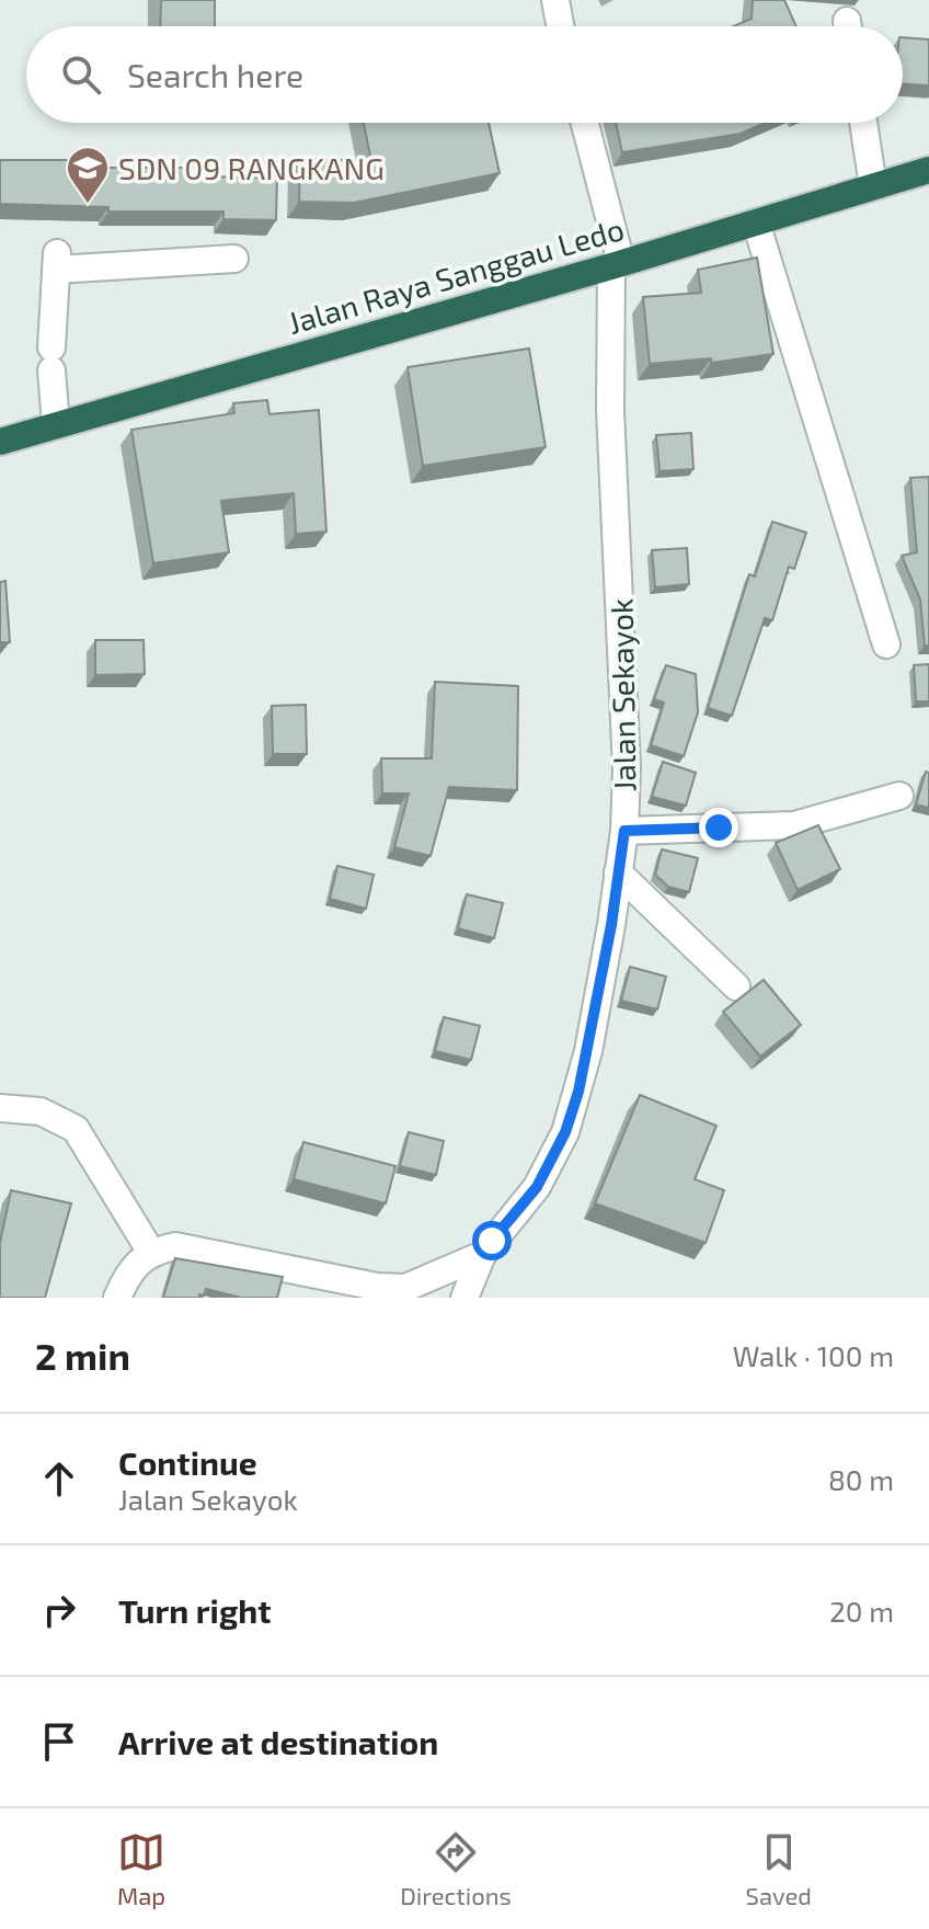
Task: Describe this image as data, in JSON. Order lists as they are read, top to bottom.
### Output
{
  "streets": {
    "highway": ["Jalan Raya Sanggau Ledo"],
    "street": ["Jalan Sekayok"]
  },
  "crossings": [
    ["Jalan Raya Sanggau Ledo", "Jalan Sekayok"]
  ],
  "places": {
    "school or university": ["SDN 09 RANGKANG"]
  },
  "page": {
    "search": "Search here",
    "heading": ["2 min", "Walk · 100 m"],
    "list": [
      ["Continue", "Jalan Sekayok", "80 m"],
      ["Turn right", "20 m"],
      "Arrive at destination"
    ],
    "nav": ["Map", "Directions", "Saved"]
  }
}
